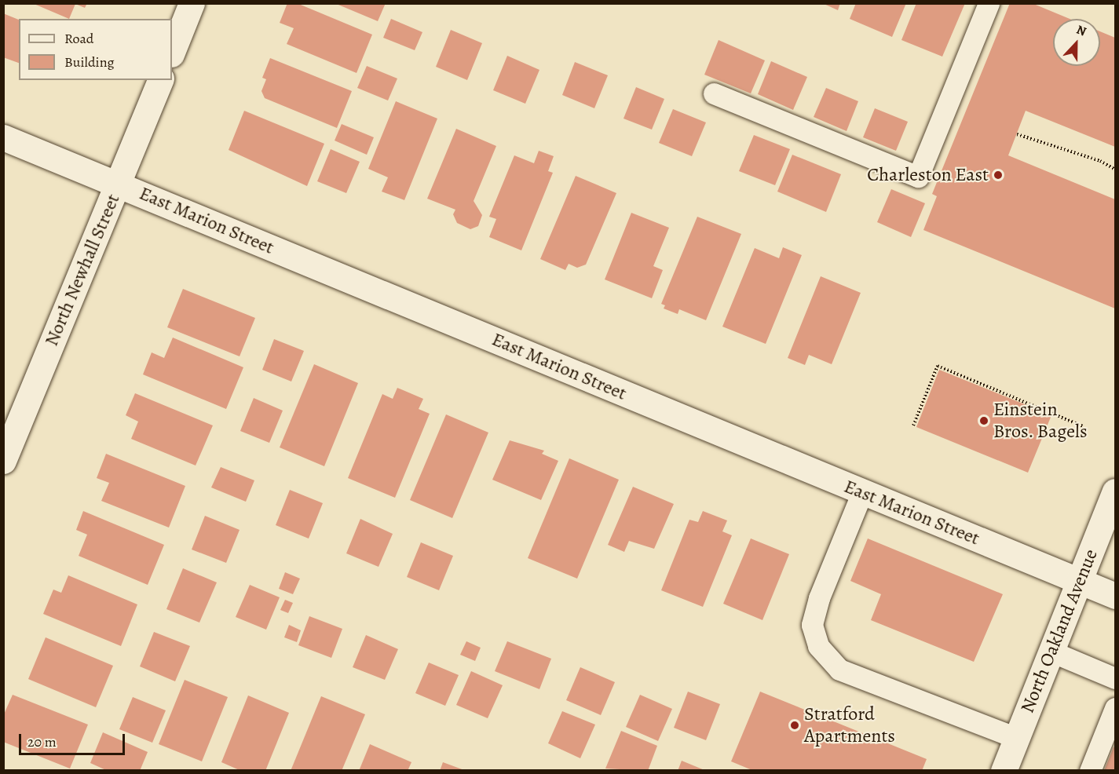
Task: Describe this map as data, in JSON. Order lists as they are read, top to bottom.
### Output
{
  "streets": {
    "street": ["East Marion Street", "North Newhall Street", "North Oakland Avenue"]
  },
  "crossings": [
    ["East Marion Street", "North Newhall Street"],
    ["East Marion Street", "North Oakland Avenue"]
  ],
  "places": ["Charleston East", "Einstein Bros. Bagels", "Stratford Apartments"],
  "legend": ["Road", "Building"],
  "scale_bar": "20 m",
  "north": "top"
}
